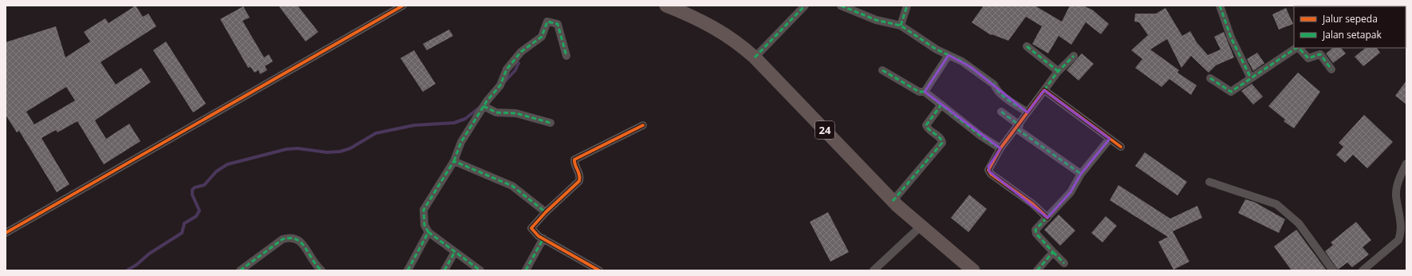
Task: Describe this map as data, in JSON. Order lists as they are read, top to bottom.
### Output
{
  "streets": {
    "highway": ["24"]
  },
  "legend": ["Jalur sepeda", "Jalan setapak"]
}
